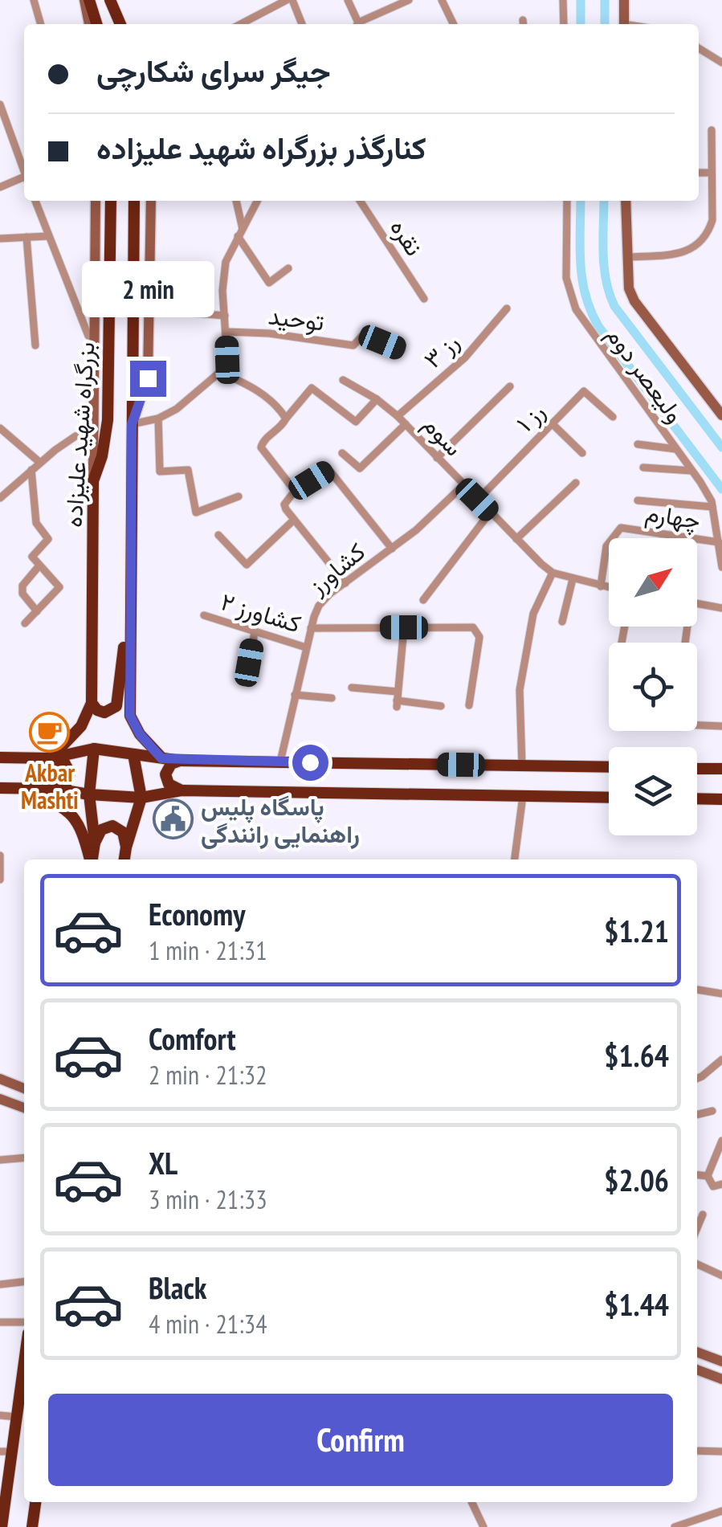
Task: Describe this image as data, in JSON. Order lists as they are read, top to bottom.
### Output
{
  "streets": {
    "highway": ["بزرگراه شهید علیزاده"],
    "street": [
      "نقره",
      "توحید",
      "رز ۳",
      "ولیعصر دوم",
      "رز ۱",
      "سوم",
      "چهارم",
      "کشاورز",
      "کشاورز ۲"
    ]
  },
  "crossings": [
    ["رز ۳", "سوم"],
    ["ولیعصر دوم", "چهارم"],
    ["رز ۱", "سوم"],
    ["سوم", "چهارم"],
    ["سوم", "کشاورز"],
    ["کشاورز", "کشاورز ۲"]
  ],
  "places": {
    "cafe": ["Akbar Mashti"],
    "public building": ["پاسگاه پلیس راهنمایی رانندگی"]
  },
  "north": "top right",
  "page": {
    "banner": ["جیگر سرای شکارچی", "کنارگذر بزرگراه شهید علیزاده"],
    "bubble": "2 min",
    "list": [
      {
        "name": "Economy",
        "note": "1 min · 21:31",
        "value": "$1.21"
      },
      {
        "name": "Comfort",
        "note": "2 min · 21:32",
        "value": "$1.64"
      },
      {
        "name": "XL",
        "note": "3 min · 21:33",
        "value": "$2.06"
      },
      {
        "name": "Black",
        "note": "4 min · 21:34",
        "value": "$1.44"
      }
    ],
    "buttons": "Confirm"
  }
}
